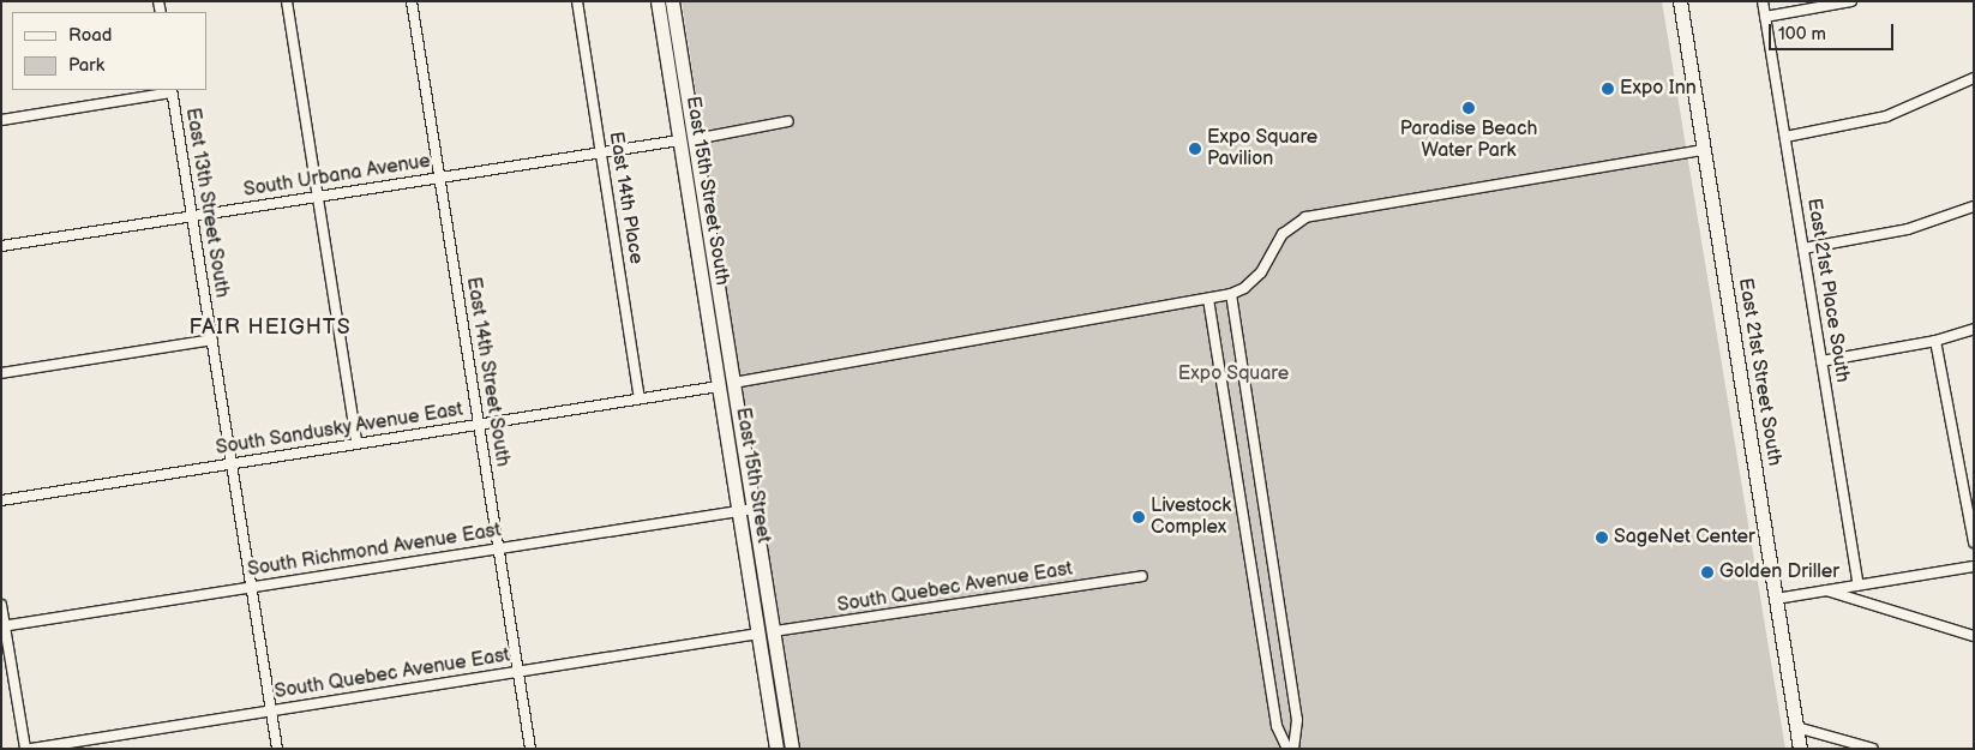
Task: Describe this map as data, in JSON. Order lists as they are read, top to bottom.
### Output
{
  "streets": {
    "main road": ["East 15th Street South", "East 21st Street South", "East 15th Street"],
    "street": [
      "South Urbana Avenue",
      "East 14th Place",
      "East 13th Street South",
      "East 21st Place South",
      "East 14th Street South",
      "South Sandusky Avenue East",
      "South Richmond Avenue East",
      "South Quebec Avenue East"
    ]
  },
  "crossings": [
    ["South Urbana Avenue", "East 15th Street South"],
    ["South Urbana Avenue", "East 14th Place"],
    ["South Urbana Avenue", "East 13th Street South"],
    ["South Urbana Avenue", "East 14th Street South"],
    ["East 15th Street South", "South Sandusky Avenue East"],
    ["East 15th Street South", "East 15th Street"],
    ["East 14th Place", "South Sandusky Avenue East"],
    ["East 13th Street South", "South Sandusky Avenue East"],
    ["East 13th Street South", "South Richmond Avenue East"],
    ["East 13th Street South", "South Quebec Avenue East"],
    ["East 14th Street South", "South Sandusky Avenue East"],
    ["East 14th Street South", "South Richmond Avenue East"],
    ["East 14th Street South", "South Quebec Avenue East"],
    ["South Sandusky Avenue East", "East 15th Street"],
    ["East 15th Street", "South Richmond Avenue East"],
    ["East 15th Street", "South Quebec Avenue East"]
  ],
  "districts": ["FAIR HEIGHTS"],
  "parks": ["Expo Square"],
  "places": [
    "Expo Inn",
    "Paradise Beach Water Park",
    "Expo Square Pavilion",
    "Livestock Complex",
    "SageNet Center",
    "Golden Driller"
  ],
  "legend": ["Road", "Park"],
  "scale_bar": "100 m"
}
